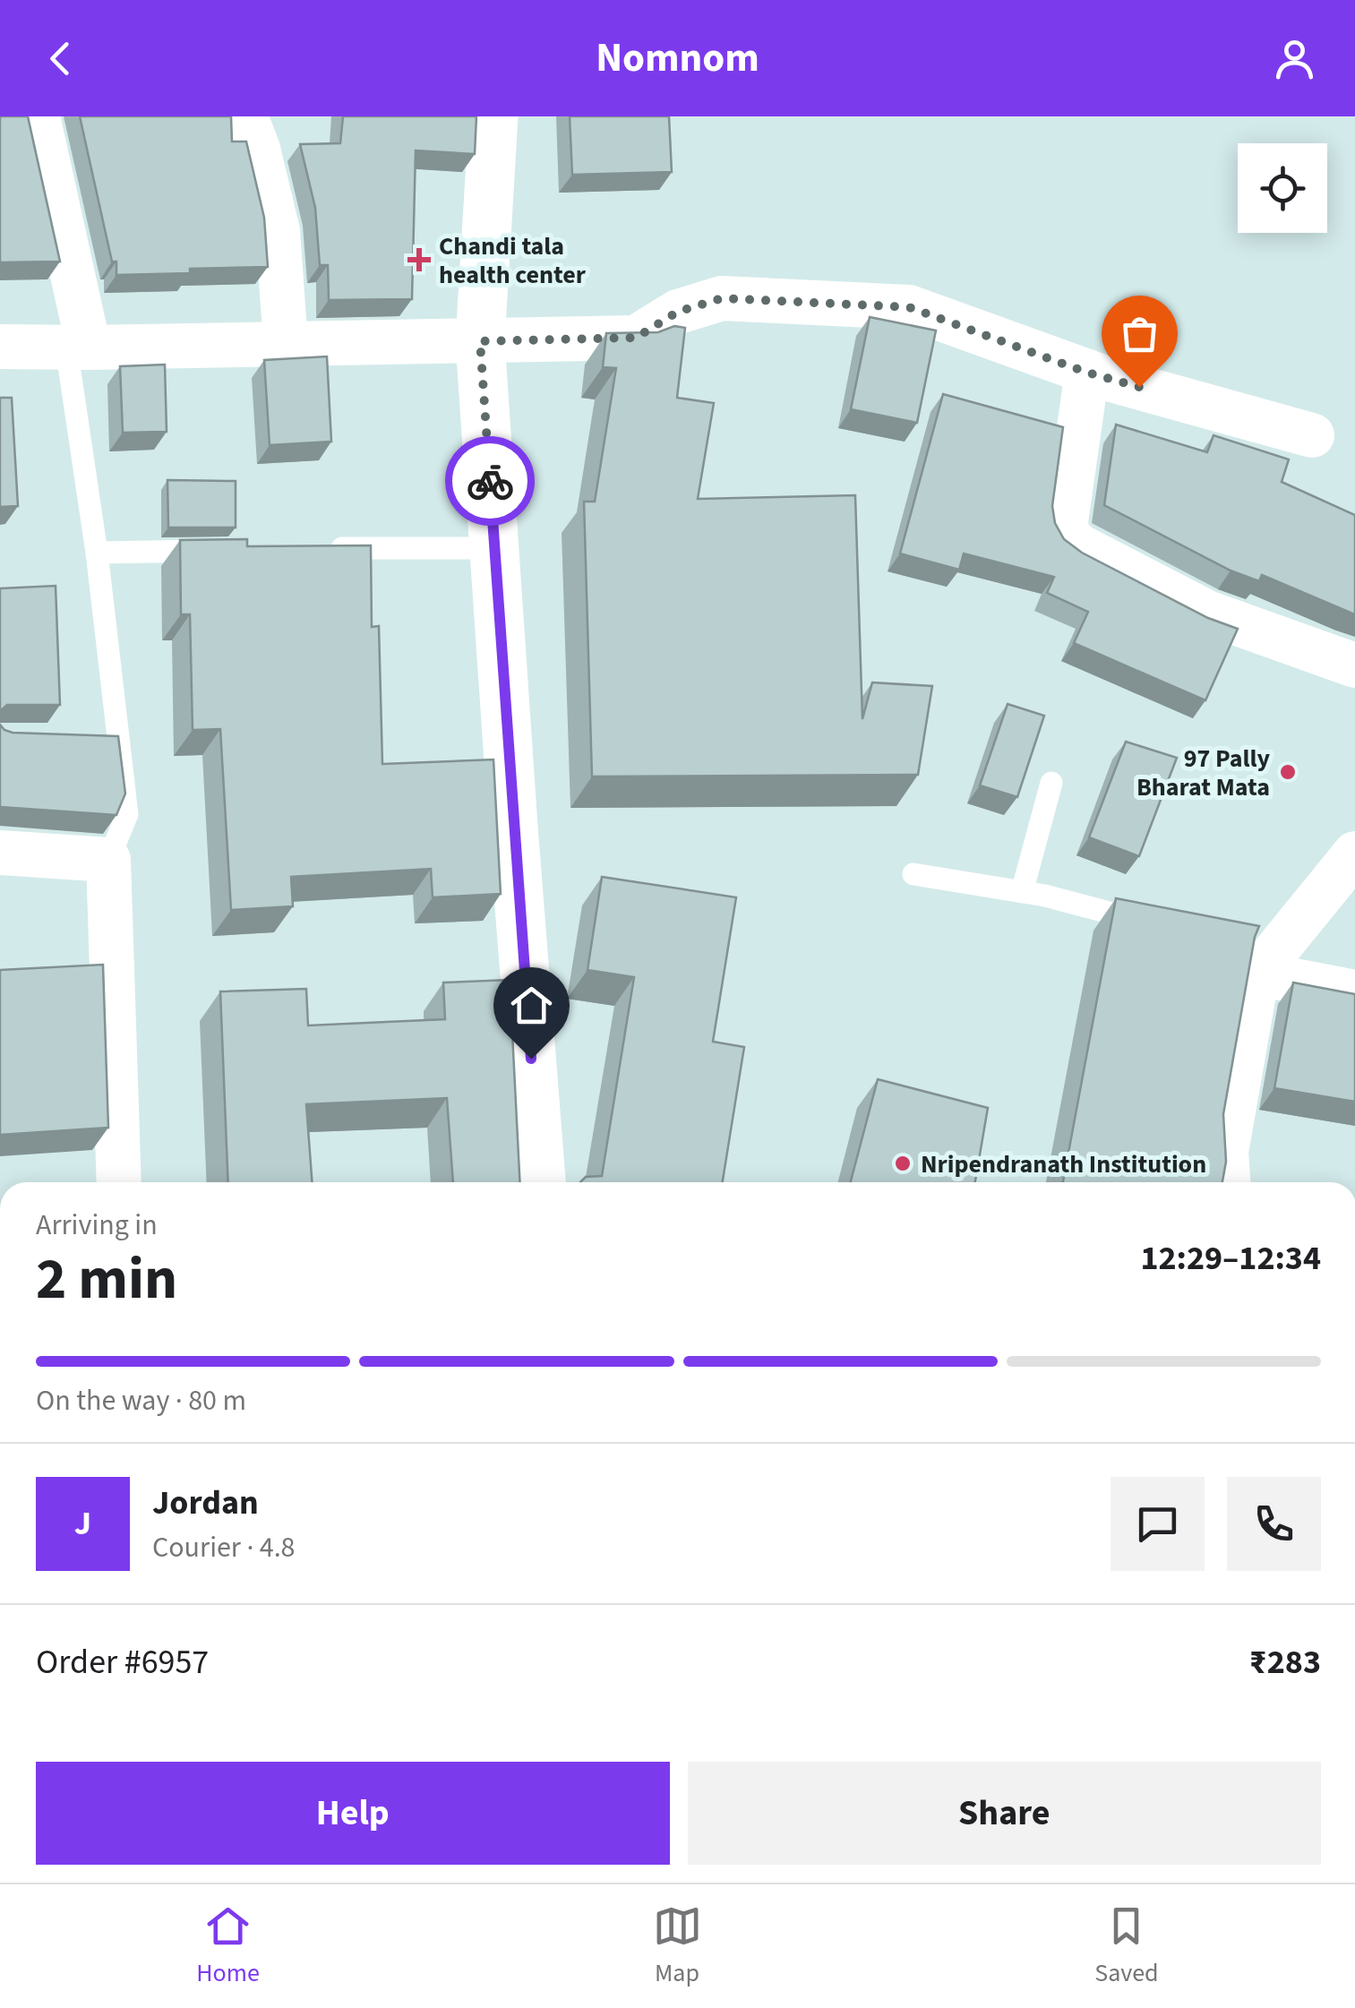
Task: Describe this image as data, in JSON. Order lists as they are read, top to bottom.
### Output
{
  "places": {
    "health": ["Chandi tala health center"],
    "other": ["97 Pally Bharat Mata", "Nripendranath Institution"]
  },
  "page": {
    "header": "Nomnom",
    "heading": ["2 min", "Arriving in", "12:29–12:34"],
    "panel": [
      "Jordan",
      "Courier · 4.8",
      "Order #6957",
      "₹283"
    ],
    "bar": "On the way · 80 m",
    "round": "J",
    "buttons": ["Help", "Share"],
    "tabs": ["Home", "Map", "Saved"]
  }
}
